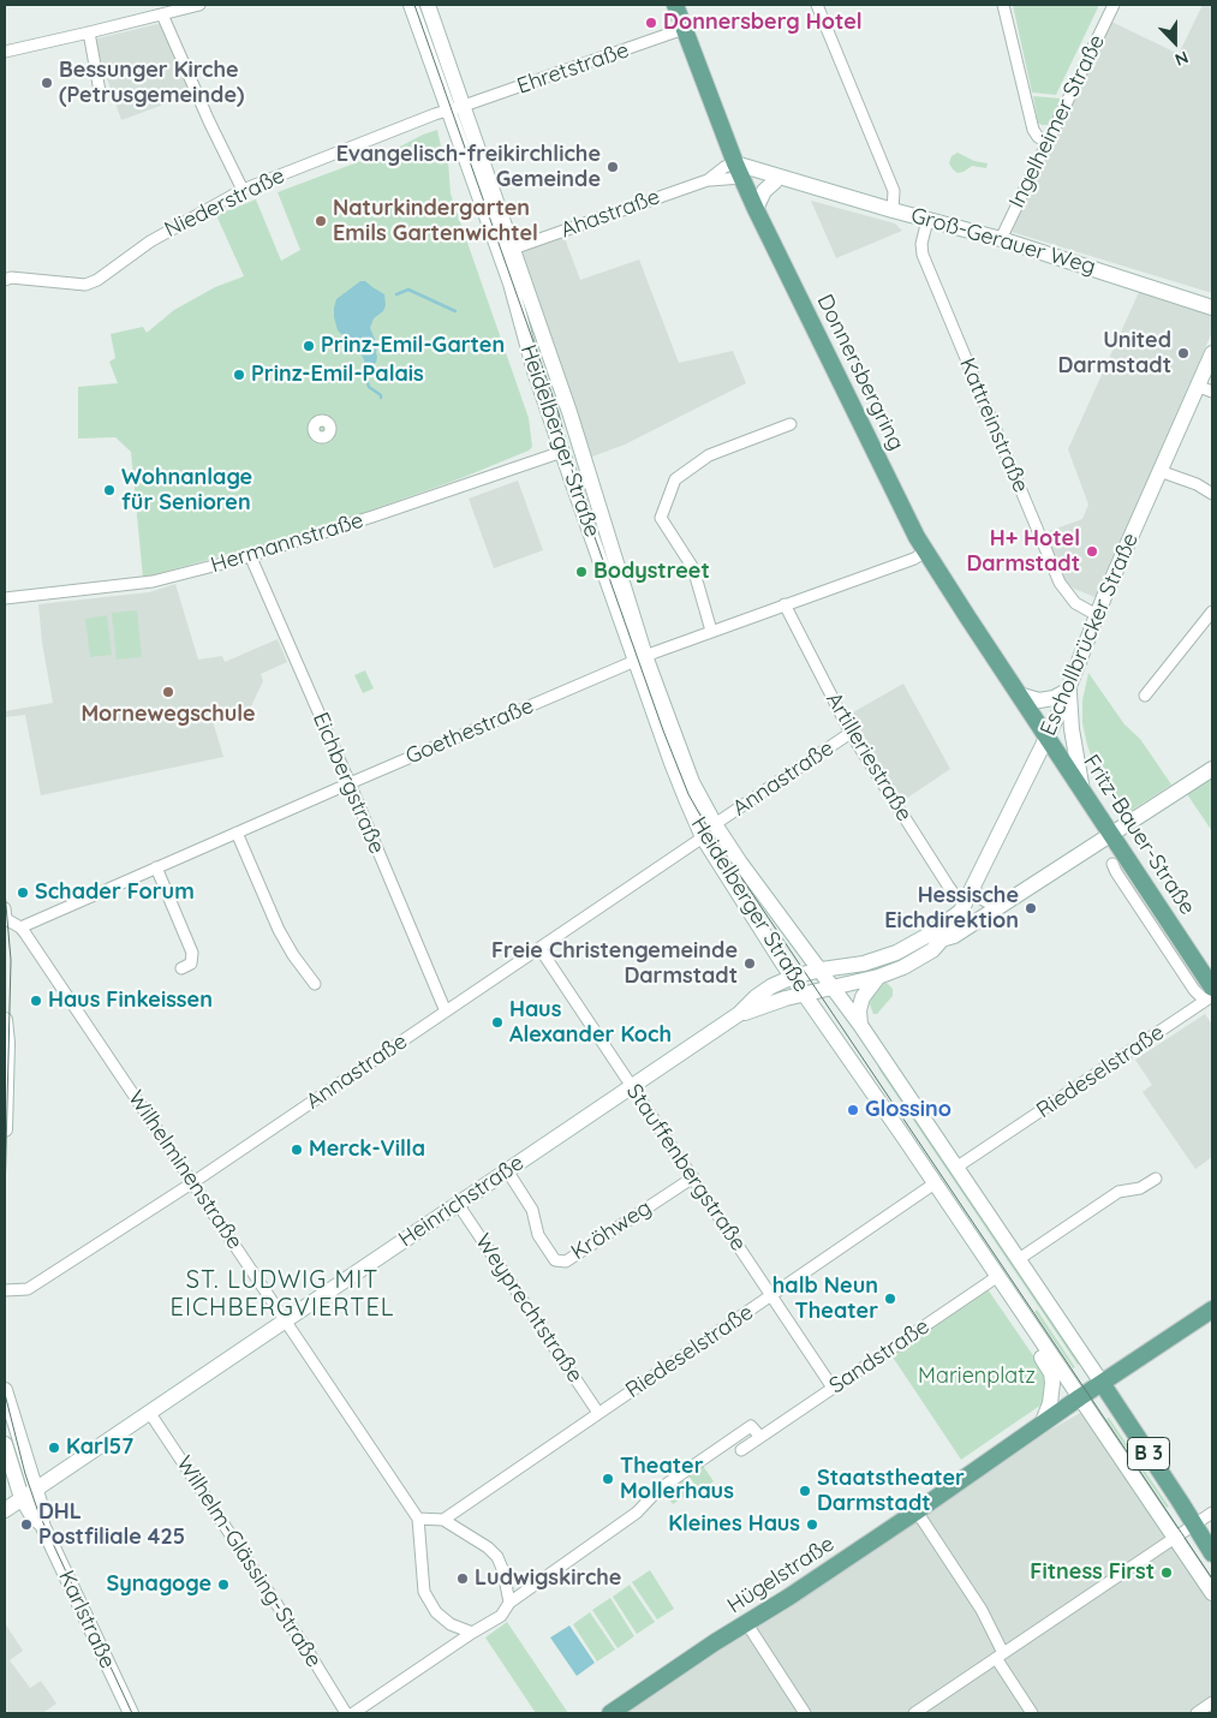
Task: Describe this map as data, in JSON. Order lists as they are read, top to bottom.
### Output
{
  "streets": {
    "main road": [
      "Groß-Gerauer Weg",
      "Donnersbergring",
      "Heidelberger Straße",
      "Eschollbrücker Straße",
      "Fritz-Bauer-Straße",
      "Heinrichstraße",
      "B 3",
      "Hügelstraße",
      "Karlstraße"
    ],
    "street": [
      "Ehretstraße",
      "Ingelheimer Straße",
      "Niederstraße",
      "Ahastraße",
      "Kattreinstraße",
      "Hermannstraße",
      "Goethestraße",
      "Artilleriestraße",
      "Annastraße",
      "Eichbergstraße",
      "Riedeselstraße",
      "Stauffenbergstraße",
      "Wilhelminenstraße",
      "Kröhweg",
      "Weyprechtstraße",
      "Sandstraße",
      "Wilhelm-Glässing-Straße"
    ]
  },
  "crossings": [
    ["Ehretstraße", "Niederstraße"],
    ["Ehretstraße", "Donnersbergring"],
    ["Ehretstraße", "Heidelberger Straße"],
    ["Ingelheimer Straße", "Groß-Gerauer Weg"],
    ["Niederstraße", "Heidelberger Straße"],
    ["Ahastraße", "Groß-Gerauer Weg"],
    ["Ahastraße", "Donnersbergring"],
    ["Ahastraße", "Heidelberger Straße"],
    ["Groß-Gerauer Weg", "Donnersbergring"],
    ["Groß-Gerauer Weg", "Kattreinstraße"],
    ["Donnersbergring", "Eschollbrücker Straße"],
    ["Donnersbergring", "Goethestraße"],
    ["Donnersbergring", "Fritz-Bauer-Straße"],
    ["Kattreinstraße", "Eschollbrücker Straße"],
    ["Heidelberger Straße", "Hermannstraße"],
    ["Heidelberger Straße", "Eschollbrücker Straße"],
    ["Heidelberger Straße", "Goethestraße"],
    ["Heidelberger Straße", "Annastraße"],
    ["Heidelberger Straße", "Riedeselstraße"],
    ["Heidelberger Straße", "Heinrichstraße"],
    ["Heidelberger Straße", "Sandstraße"],
    ["Heidelberger Straße", "B 3"],
    ["Heidelberger Straße", "Hügelstraße"],
    ["Hermannstraße", "Eichbergstraße"],
    ["Eschollbrücker Straße", "Artilleriestraße"],
    ["Eschollbrücker Straße", "Fritz-Bauer-Straße"],
    ["Eschollbrücker Straße", "Heinrichstraße"],
    ["Goethestraße", "Artilleriestraße"],
    ["Goethestraße", "Eichbergstraße"],
    ["Goethestraße", "Wilhelminenstraße"],
    ["Artilleriestraße", "Annastraße"],
    ["Annastraße", "Eichbergstraße"],
    ["Annastraße", "Stauffenbergstraße"],
    ["Annastraße", "Wilhelminenstraße"],
    ["Fritz-Bauer-Straße", "Riedeselstraße"],
    ["Riedeselstraße", "Stauffenbergstraße"],
    ["Riedeselstraße", "Weyprechtstraße"],
    ["Stauffenbergstraße", "Heinrichstraße"],
    ["Stauffenbergstraße", "Kröhweg"],
    ["Stauffenbergstraße", "Sandstraße"],
    ["Wilhelminenstraße", "Heinrichstraße"],
    ["Heinrichstraße", "Kröhweg"],
    ["Heinrichstraße", "Weyprechtstraße"],
    ["Heinrichstraße", "Wilhelm-Glässing-Straße"],
    ["Heinrichstraße", "Karlstraße"],
    ["B 3", "Hügelstraße"]
  ],
  "districts": ["ST. LUDWIG MIT EICHBERGVIERTEL"],
  "parks": ["Marienplatz"],
  "places": [
    "Donnersberg Hotel",
    "Bessunger Kirche (Petrusgemeinde)",
    "Evangelisch-freikirchliche Gemeinde",
    "Naturkindergarten Emils Gartenwichtel",
    "Prinz-Emil-Garten",
    "United Darmstadt",
    "Prinz-Emil-Palais",
    "Wohnanlage für Senioren",
    "H+ Hotel Darmstadt",
    "Bodystreet",
    "Mornewegschule",
    "Schader Forum",
    "Hessische Eichdirektion",
    "Freie Christengemeinde Darmstadt",
    "Haus Finkeissen",
    "Haus Alexander Koch",
    "Glossino",
    "Merck-Villa",
    "halb Neun Theater",
    "Karl57",
    "Theater Mollerhaus",
    "Staatstheater Darmstadt",
    "DHL Postfiliale 425",
    "Kleines Haus",
    "Fitness First",
    "Ludwigskirche",
    "Synagoge"
  ],
  "north": "bottom"
}
